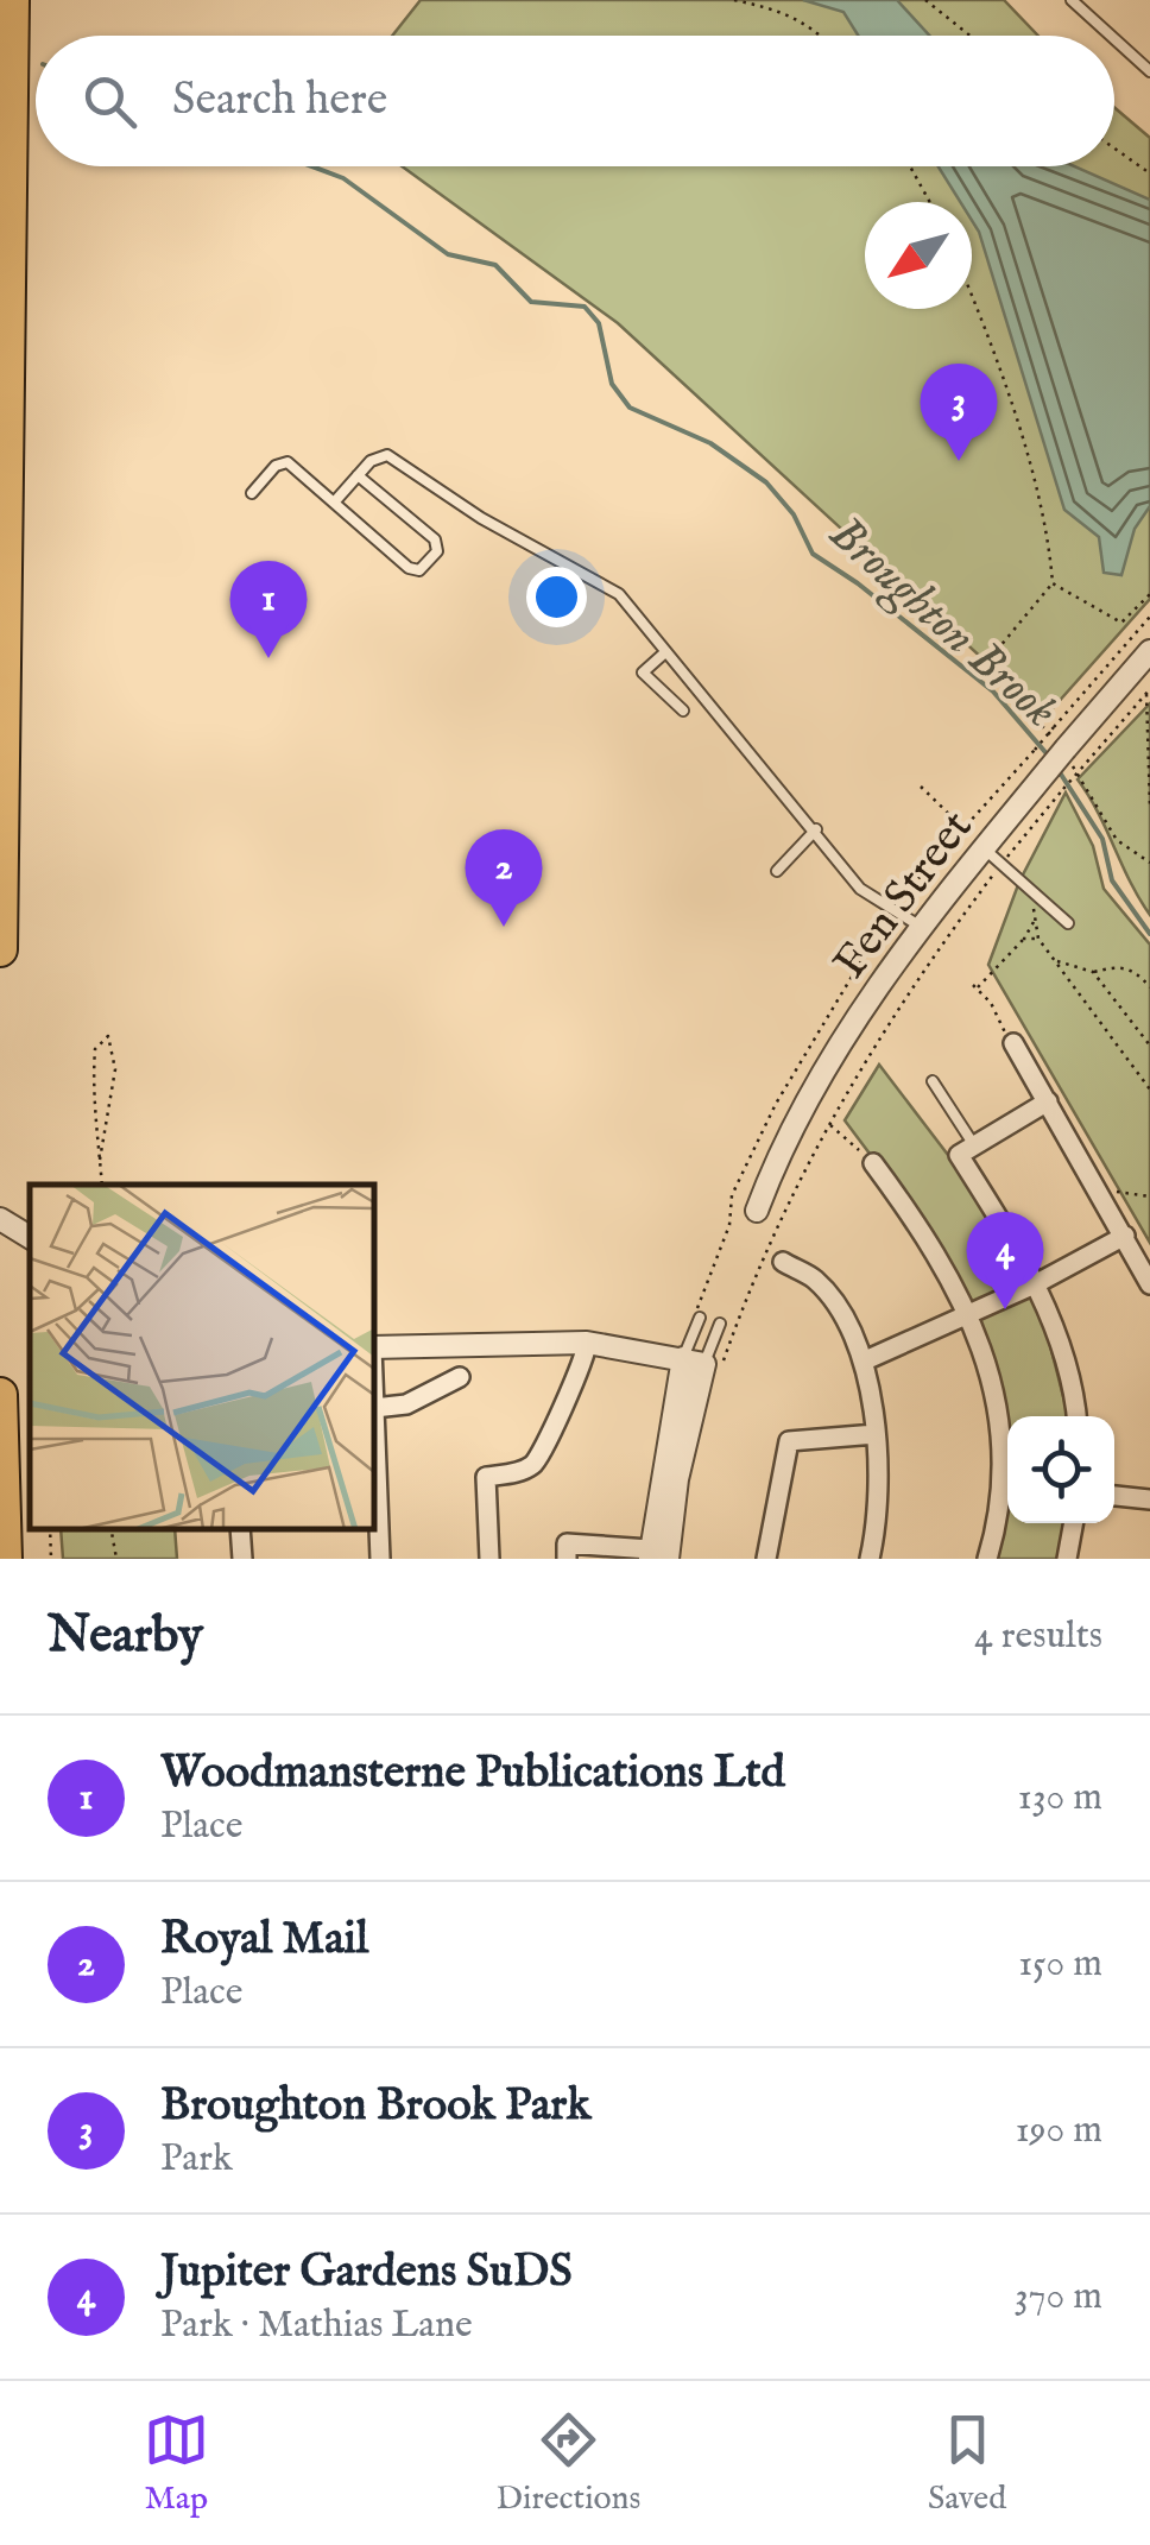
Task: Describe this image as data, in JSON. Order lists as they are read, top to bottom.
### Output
{
  "streets": {
    "street": ["Fen Street"]
  },
  "water": ["Broughton Brook"],
  "north": "bottom left",
  "page": {
    "search": "Search here",
    "pins": [
      "3",
      "1",
      "2",
      "4"
    ],
    "heading": ["Nearby", "4 results"],
    "list": [
      {
        "mark": "1",
        "name": "Woodmansterne Publications Ltd",
        "note": "Place",
        "value": "130 m"
      },
      {
        "mark": "2",
        "name": "Royal Mail",
        "note": "Place",
        "value": "150 m"
      },
      {
        "mark": "3",
        "name": "Broughton Brook Park",
        "note": "Park",
        "value": "190 m"
      },
      {
        "mark": "4",
        "name": "Jupiter Gardens SuDS",
        "note": "Park · Mathias Lane",
        "value": "370 m"
      }
    ],
    "nav": ["Map", "Directions", "Saved"]
  }
}
